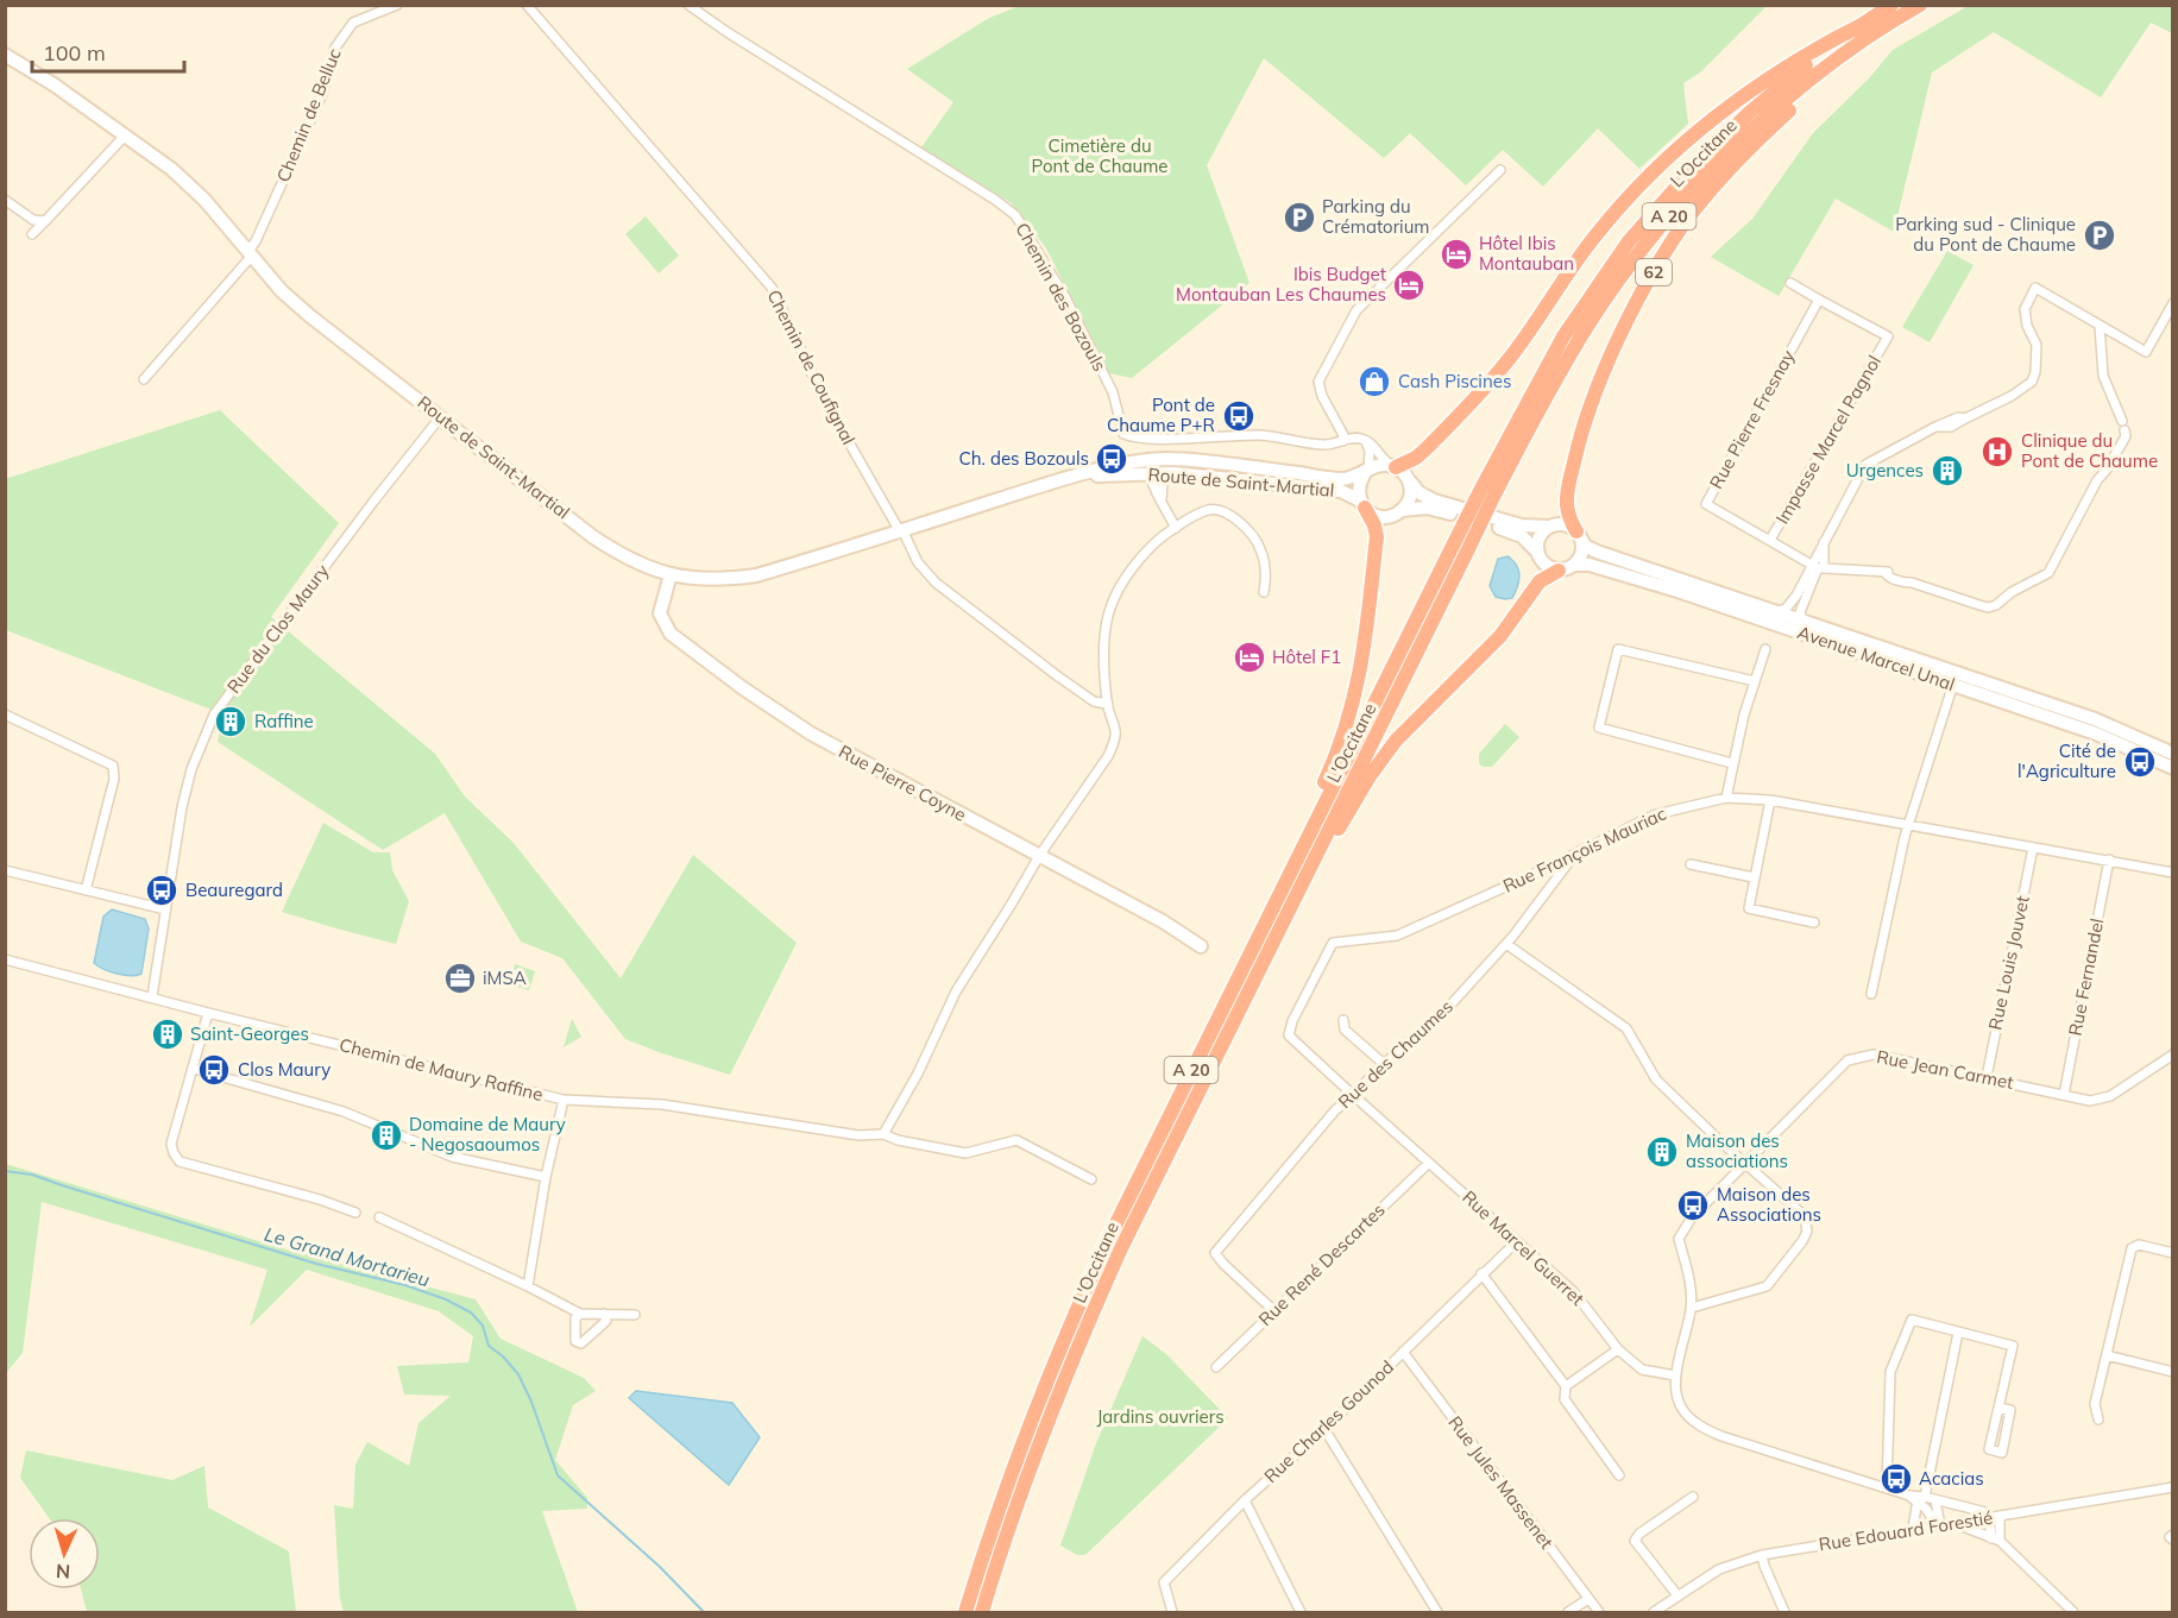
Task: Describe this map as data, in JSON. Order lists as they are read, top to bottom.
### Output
{
  "streets": {
    "highway": ["L'Occitane", "A 20", "62"],
    "main road": ["Route de Saint-Martial", "Avenue Marcel Unal", "Rue Pierre Coyne"],
    "street": [
      "Chemin de Belluc",
      "Chemin des Bozouls",
      "Chemin de Coufignal",
      "Rue Pierre Fresnay",
      "Impasse Marcel Pagnol",
      "Rue du Clos Maury",
      "Rue François Mauriac",
      "Rue Louis Jouvet",
      "Rue Fernandel",
      "Rue des Chaumes",
      "Chemin de Maury Raffine",
      "Rue Jean Carmet",
      "Rue Marcel Guerret",
      "Rue René Descartes",
      "Rue Charles Gounod",
      "Rue Jules Massenet",
      "Rue Edouard Forestié"
    ]
  },
  "crossings": [
    ["Chemin de Belluc", "Route de Saint-Martial"],
    ["L'Occitane", "62"],
    ["62", "Avenue Marcel Unal"],
    ["Chemin de Coufignal", "Route de Saint-Martial"],
    ["Rue Pierre Fresnay", "Impasse Marcel Pagnol"],
    ["Route de Saint-Martial", "Rue du Clos Maury"],
    ["Route de Saint-Martial", "Rue Pierre Coyne"],
    ["Rue du Clos Maury", "Chemin de Maury Raffine"],
    ["Rue François Mauriac", "Rue Louis Jouvet"],
    ["Rue François Mauriac", "Rue Fernandel"],
    ["Rue François Mauriac", "Rue des Chaumes"],
    ["Rue François Mauriac", "Rue Marcel Guerret"],
    ["Rue Louis Jouvet", "Rue Jean Carmet"],
    ["Rue Fernandel", "Rue Jean Carmet"],
    ["Rue des Chaumes", "Rue Marcel Guerret"],
    ["Rue des Chaumes", "Rue René Descartes"],
    ["Rue Marcel Guerret", "Rue René Descartes"],
    ["Rue Marcel Guerret", "Rue Charles Gounod"],
    ["Rue Charles Gounod", "Rue Jules Massenet"]
  ],
  "water": ["Le Grand Mortarieu"],
  "parks": ["Cimetière du Pont de Chaume", "Jardins ouvriers"],
  "places": {
    "parking": ["Parking du Crématorium", "Parking sud - Clinique du Pont de Chaume"],
    "hotel": ["Hôtel Ibis Montauban", "Ibis Budget Montauban Les Chaumes", "Hôtel F1"],
    "shop": ["Cash Piscines"],
    "bus stop": [
      "Pont de Chaume P+R",
      "Ch. des Bozouls",
      "Cité de l'Agriculture",
      "Beauregard",
      "Clos Maury",
      "Maison des Associations",
      "Acacias"
    ],
    "hospital": ["Clinique du Pont de Chaume"],
    "building": [
      "Urgences",
      "Raffine",
      "Saint-Georges",
      "Domaine de Maury - Negosaoumos",
      "Maison des associations"
    ],
    "office": ["iMSA"]
  },
  "scale_bar": "100 m",
  "north": "bottom"
}
